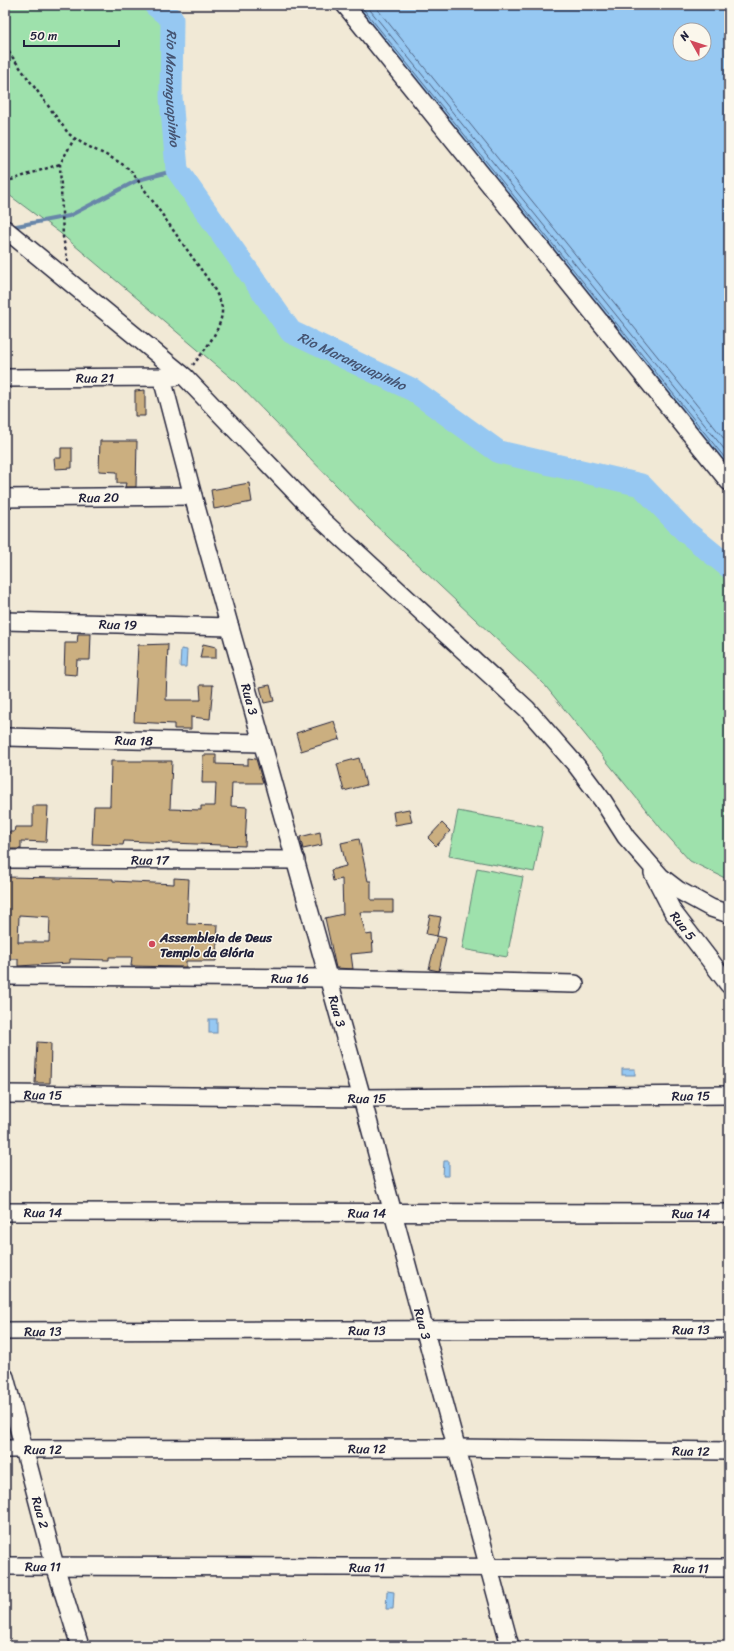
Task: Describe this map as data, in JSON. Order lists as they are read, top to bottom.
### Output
{
  "streets": {
    "street": [
      "Rua 21",
      "Rua 20",
      "Rua 19",
      "Rua 3",
      "Rua 18",
      "Rua 17",
      "Rua 5",
      "Rua 16",
      "Rua 15",
      "Rua 14",
      "Rua 13",
      "Rua 12",
      "Rua 2",
      "Rua 11"
    ]
  },
  "crossings": [
    ["Rua 21", "Rua 3"],
    ["Rua 20", "Rua 3"],
    ["Rua 19", "Rua 3"],
    ["Rua 3", "Rua 18"],
    ["Rua 3", "Rua 17"],
    ["Rua 3", "Rua 16"],
    ["Rua 3", "Rua 15"],
    ["Rua 3", "Rua 14"],
    ["Rua 3", "Rua 13"],
    ["Rua 3", "Rua 12"],
    ["Rua 3", "Rua 11"],
    ["Rua 12", "Rua 2"],
    ["Rua 2", "Rua 11"]
  ],
  "water": ["Rio Maranguapinho"],
  "places": ["Assembleia de Deus Templo da Glória"],
  "scale_bar": "50 m",
  "north": "top left"
}
